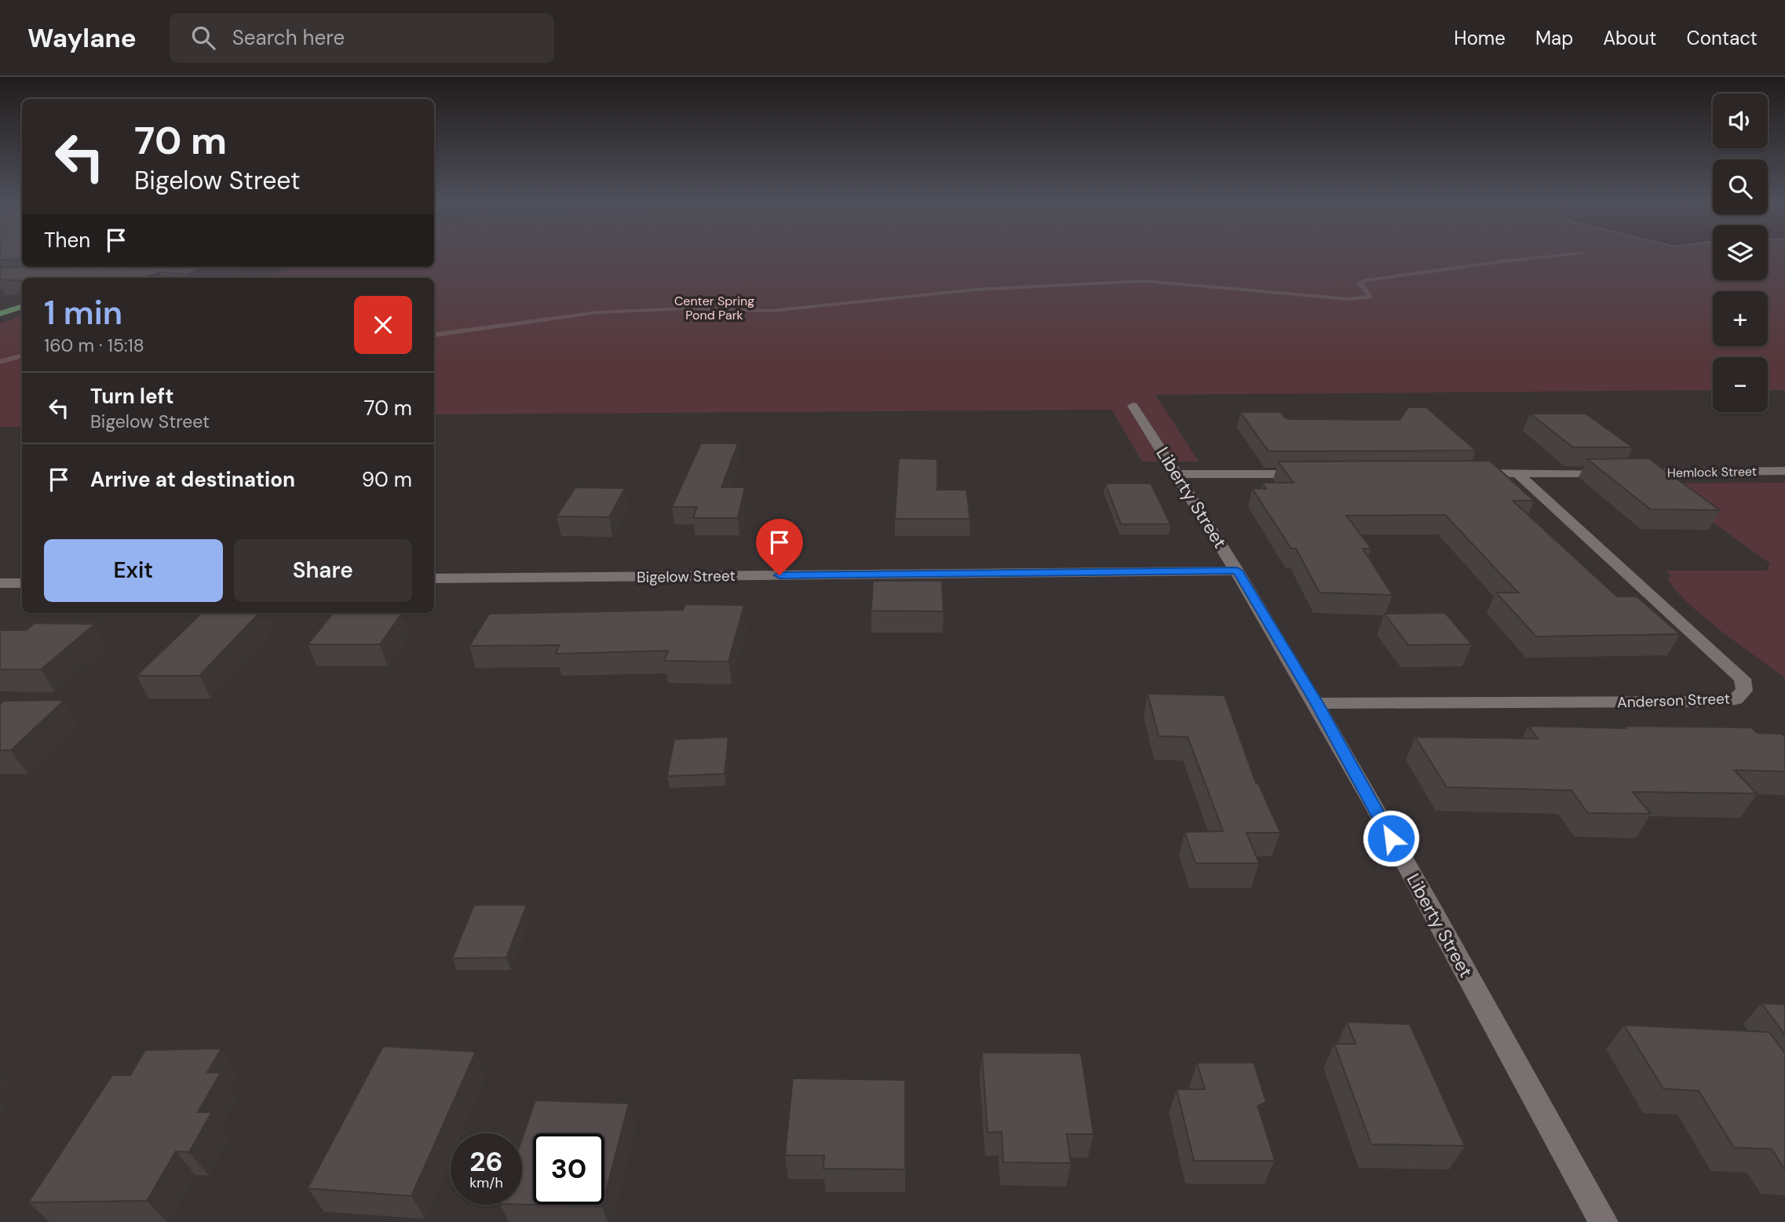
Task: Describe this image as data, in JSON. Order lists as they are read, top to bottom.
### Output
{
  "streets": {
    "street": [
      "Hemlock Street",
      "Liberty Street",
      "Bigelow Street",
      "Anderson Street"
    ]
  },
  "crossings": [
    ["Liberty Street", "Bigelow Street"],
    ["Liberty Street", "Anderson Street"]
  ],
  "parks": ["Center Spring Pond Park"],
  "page": {
    "header": "Waylane",
    "search": "Search here",
    "nav": [
      "Home",
      "Map",
      "About",
      "Contact"
    ],
    "map_buttons": ["+", "−"],
    "turn": ["70 m", "Bigelow Street"],
    "then": "Then",
    "heading": ["1 min", "160 m · 15:18"],
    "list": [
      {
        "name": "Turn left",
        "note": "Bigelow Street",
        "value": "70 m"
      },
      {
        "name": "Arrive at destination",
        "value": "90 m"
      }
    ],
    "buttons": ["Exit", "Share"],
    "speed": "26 km/h",
    "limit": "30"
  }
}
